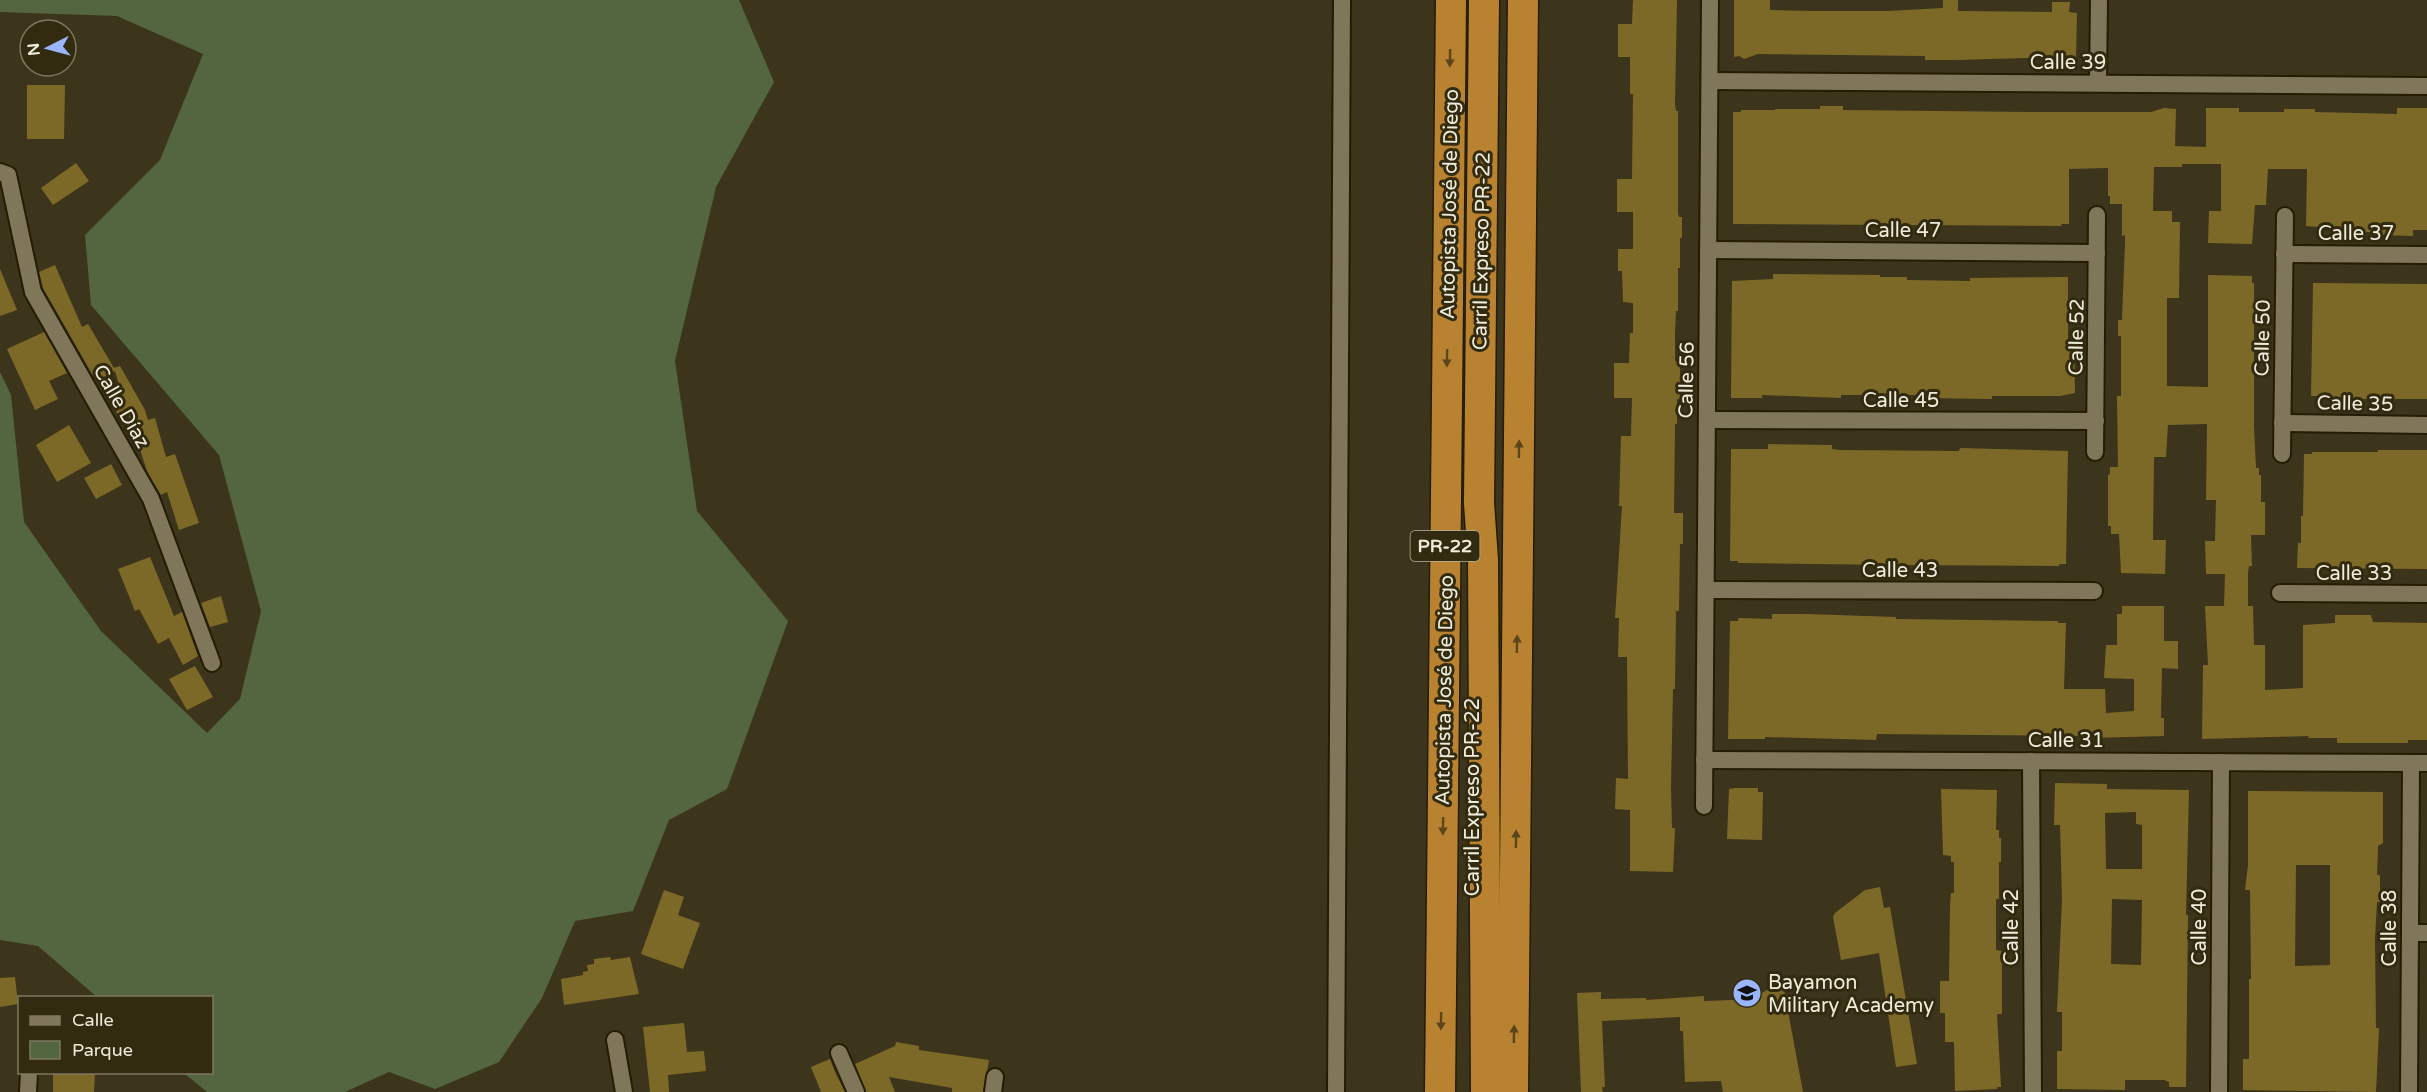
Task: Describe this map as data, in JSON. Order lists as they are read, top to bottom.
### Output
{
  "streets": {
    "highway": ["Autopista José de Diego", "Carril Expreso PR-22", "PR-22"],
    "street": [
      "Calle 39",
      "Calle 47",
      "Calle 37",
      "Calle 52",
      "Calle 50",
      "Calle 56",
      "Calle 45",
      "Calle 35",
      "Calle Díaz",
      "Calle 43",
      "Calle 33",
      "Calle 31",
      "Calle 42",
      "Calle 40",
      "Calle 38"
    ]
  },
  "crossings": [
    ["Calle 39", "Calle 56"],
    ["Calle 47", "Calle 52"],
    ["Calle 47", "Calle 56"],
    ["Calle 37", "Calle 50"],
    ["Calle 52", "Calle 45"],
    ["Calle 50", "Calle 35"],
    ["Calle 56", "Calle 45"],
    ["Calle 56", "Calle 43"],
    ["Calle 56", "Calle 31"],
    ["Calle 31", "Calle 42"],
    ["Calle 31", "Calle 40"],
    ["Calle 31", "Calle 38"]
  ],
  "places": {
    "school or university": ["Bayamon Military Academy"]
  },
  "legend": ["Calle", "Parque"],
  "north": "left"
}
